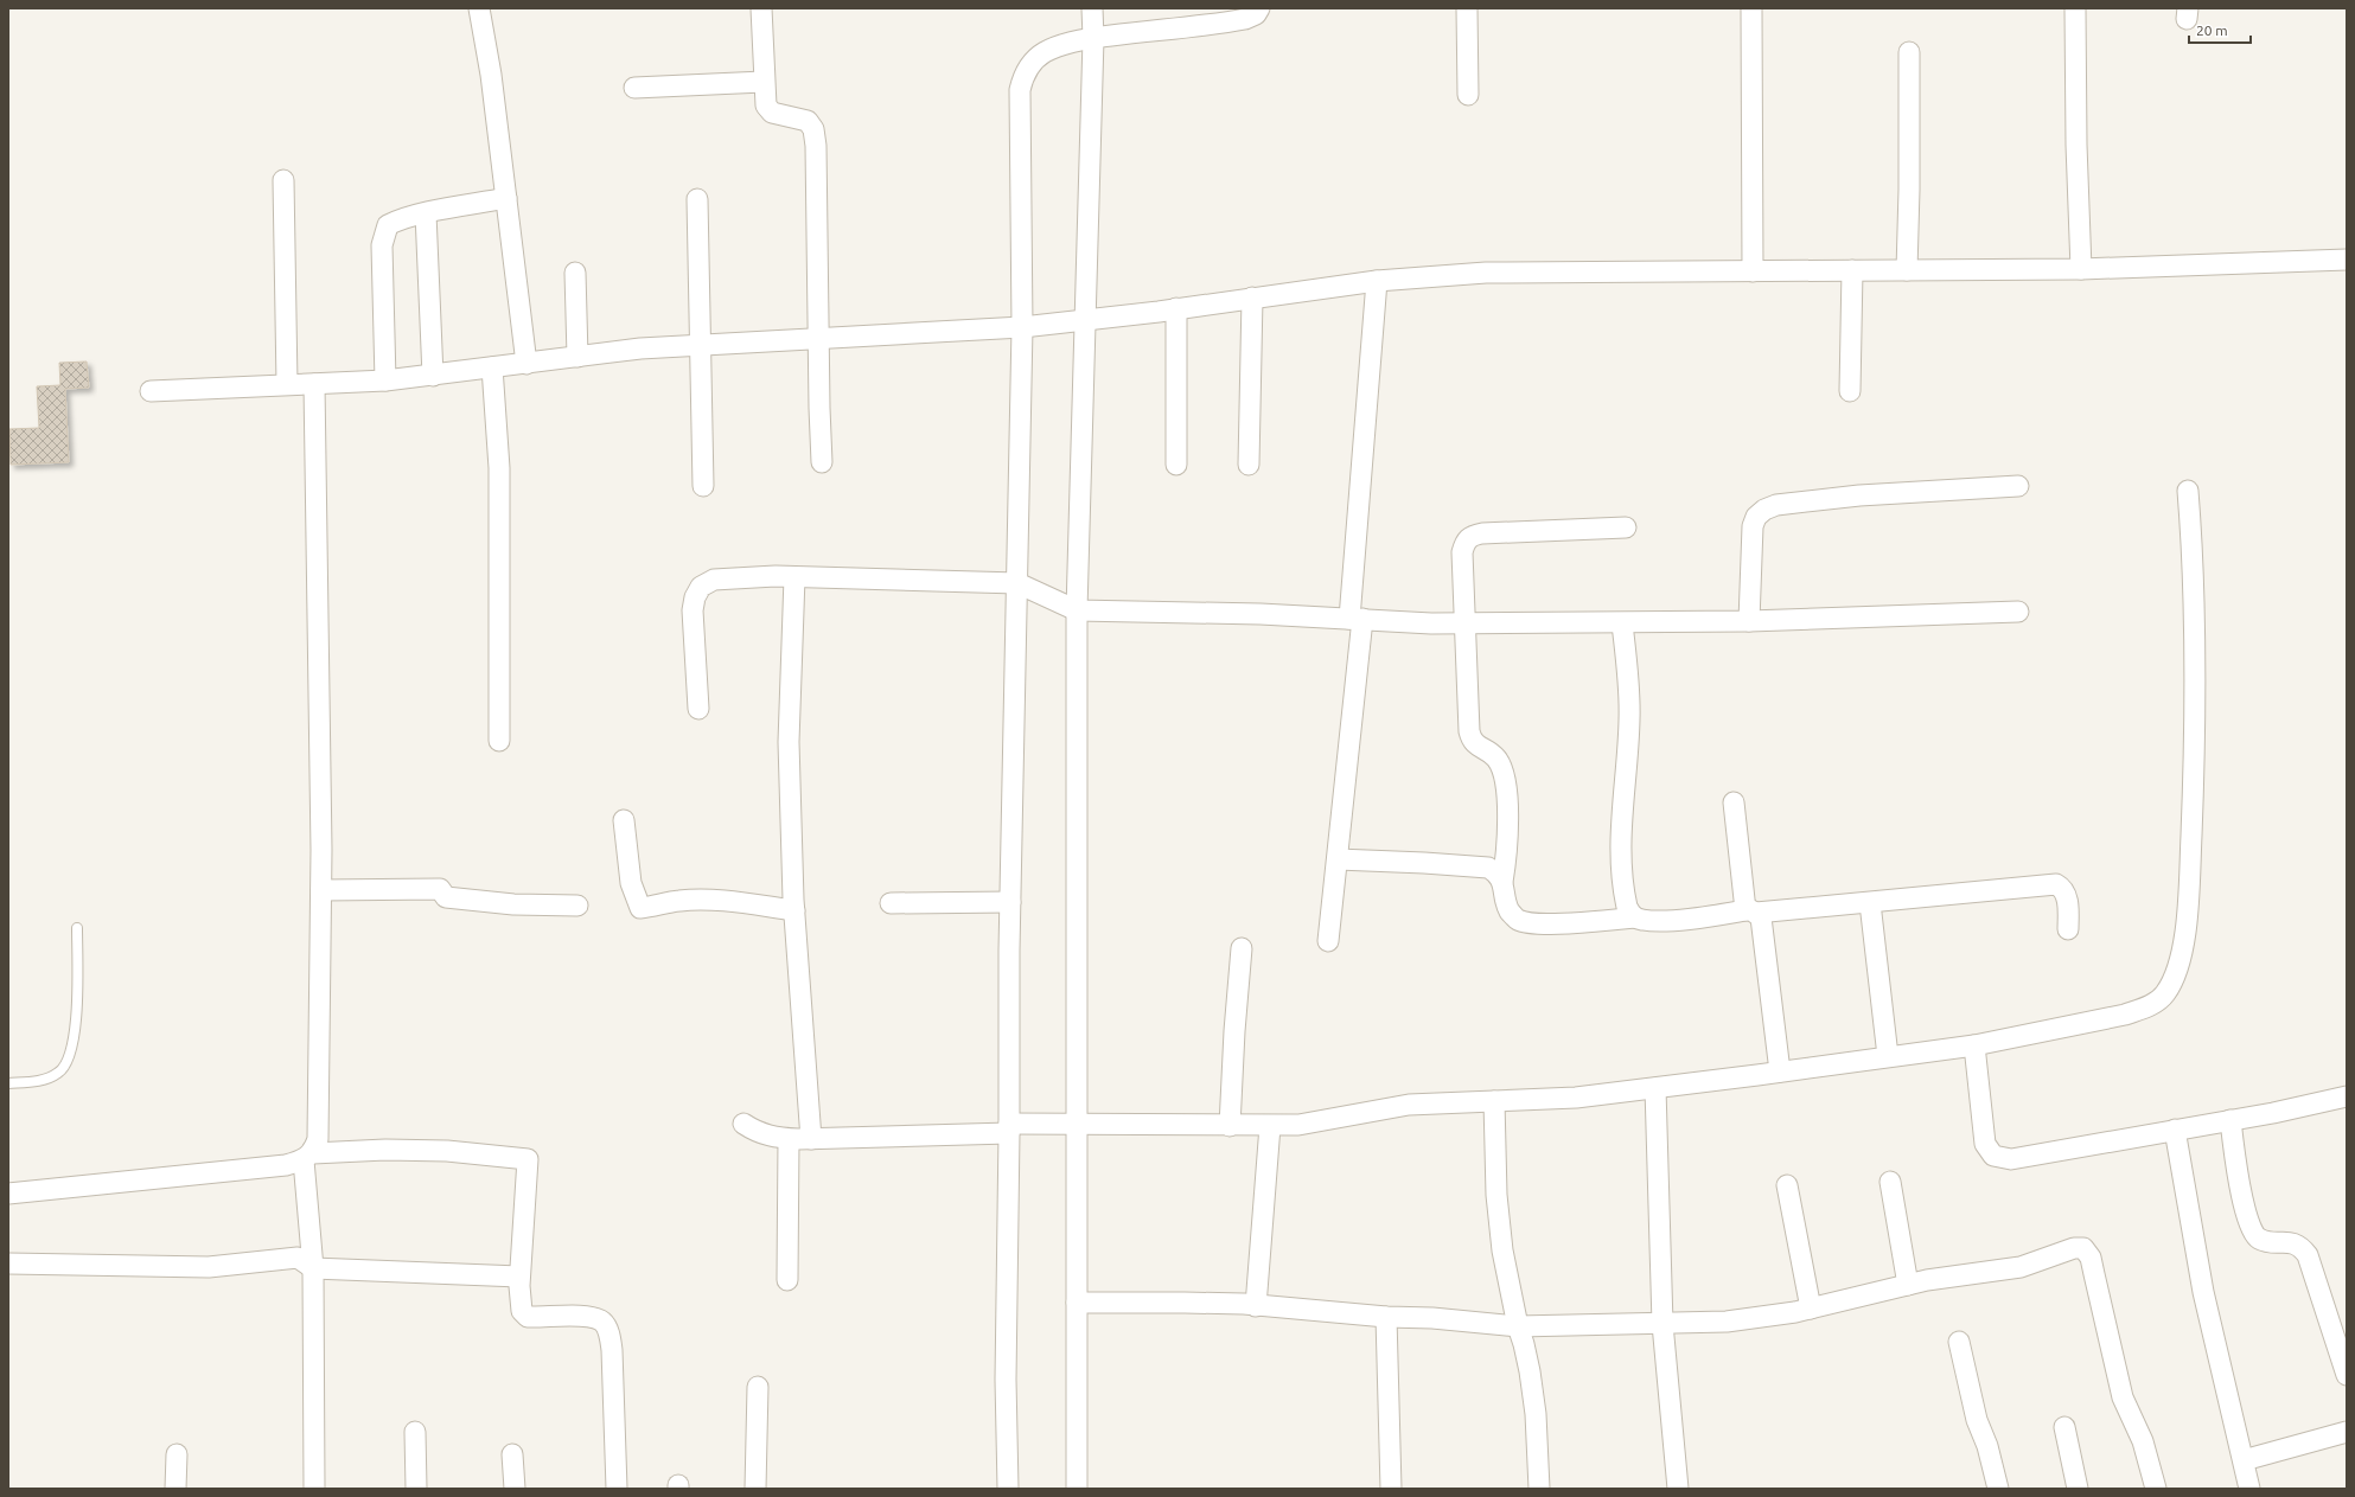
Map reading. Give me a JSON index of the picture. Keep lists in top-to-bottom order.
{
  "scale_bar": "20 m"
}
